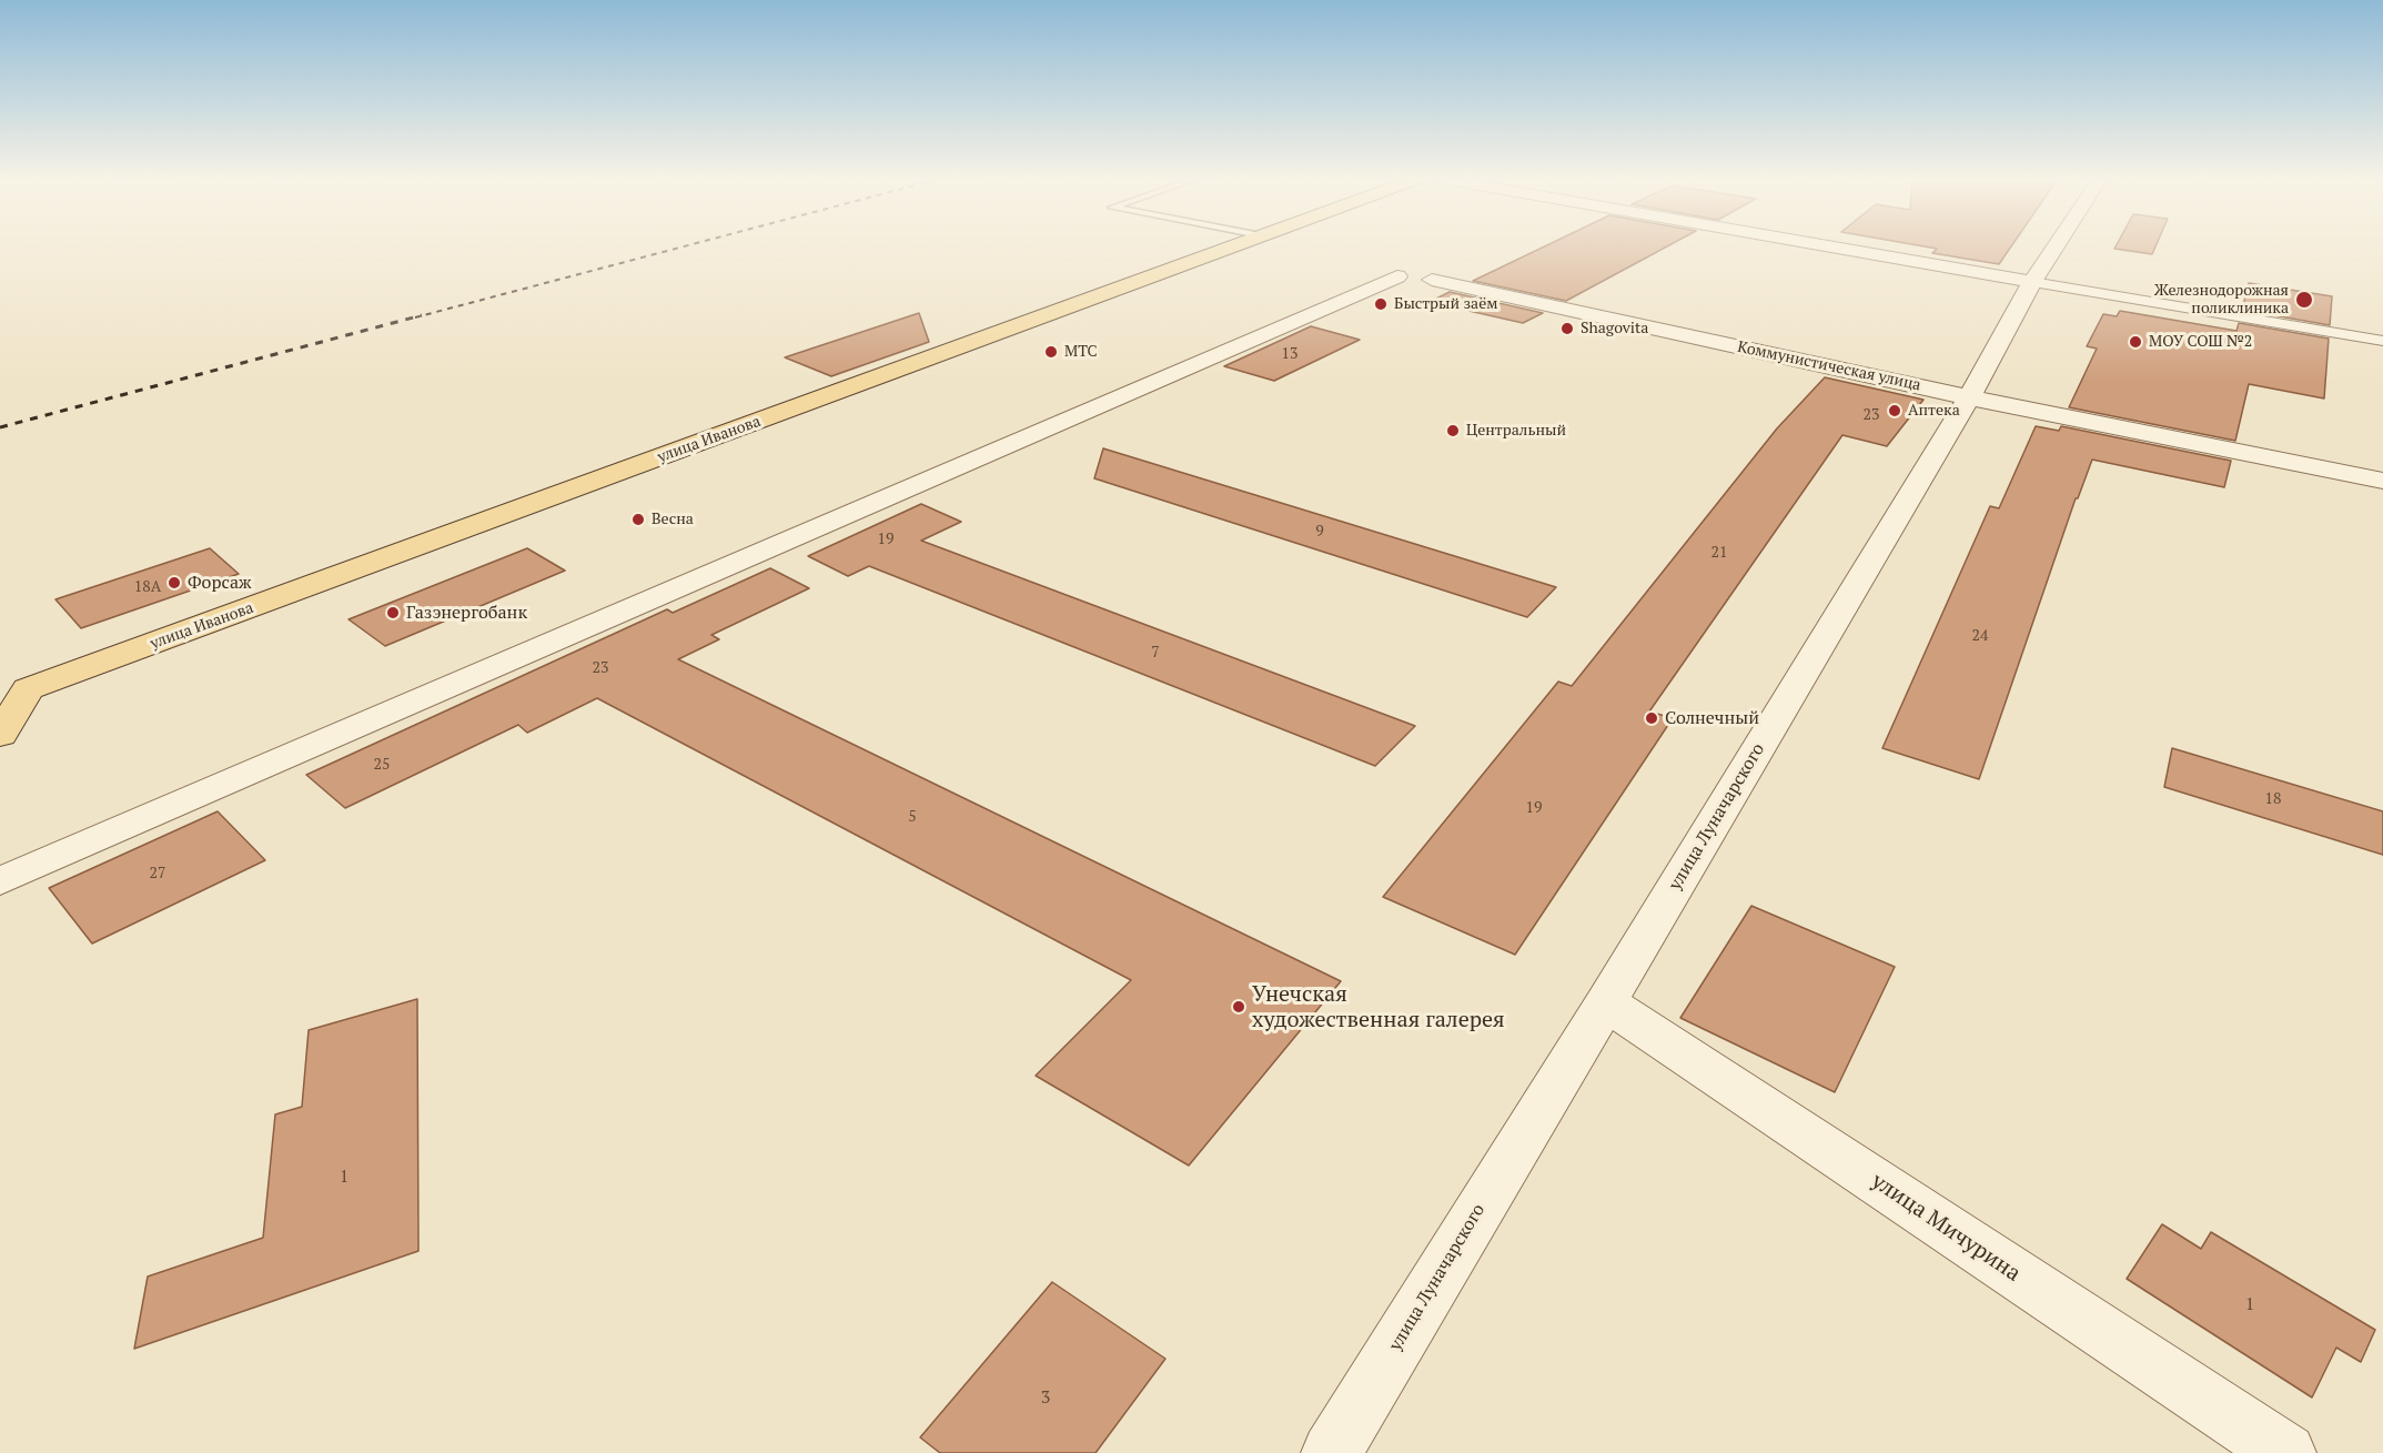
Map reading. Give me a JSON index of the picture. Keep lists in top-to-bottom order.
{
  "streets": {
    "main road": ["улица Иванова"],
    "street": ["Коммунистическая улица", "улица Луначарского", "улица Мичурина"]
  },
  "crossings": [
    ["Коммунистическая улица", "улица Луначарского"],
    ["улица Луначарского", "улица Мичурина"]
  ],
  "places": [
    "Железнодорожная поликлиника",
    "Быстрый заём",
    "Shagovita",
    "МОУ СОШ №2",
    "МТС",
    "Аптека",
    "Центральный",
    "Весна",
    "Форсаж",
    "Газэнергобанк",
    "Солнечный",
    "Унечская художественная галерея"
  ],
  "house_numbers": [
    "13",
    "23",
    "9",
    "19",
    "21",
    "18А",
    "24",
    "7",
    "23",
    "25",
    "18",
    "19",
    "5",
    "27",
    "1",
    "1",
    "3"
  ]
}
